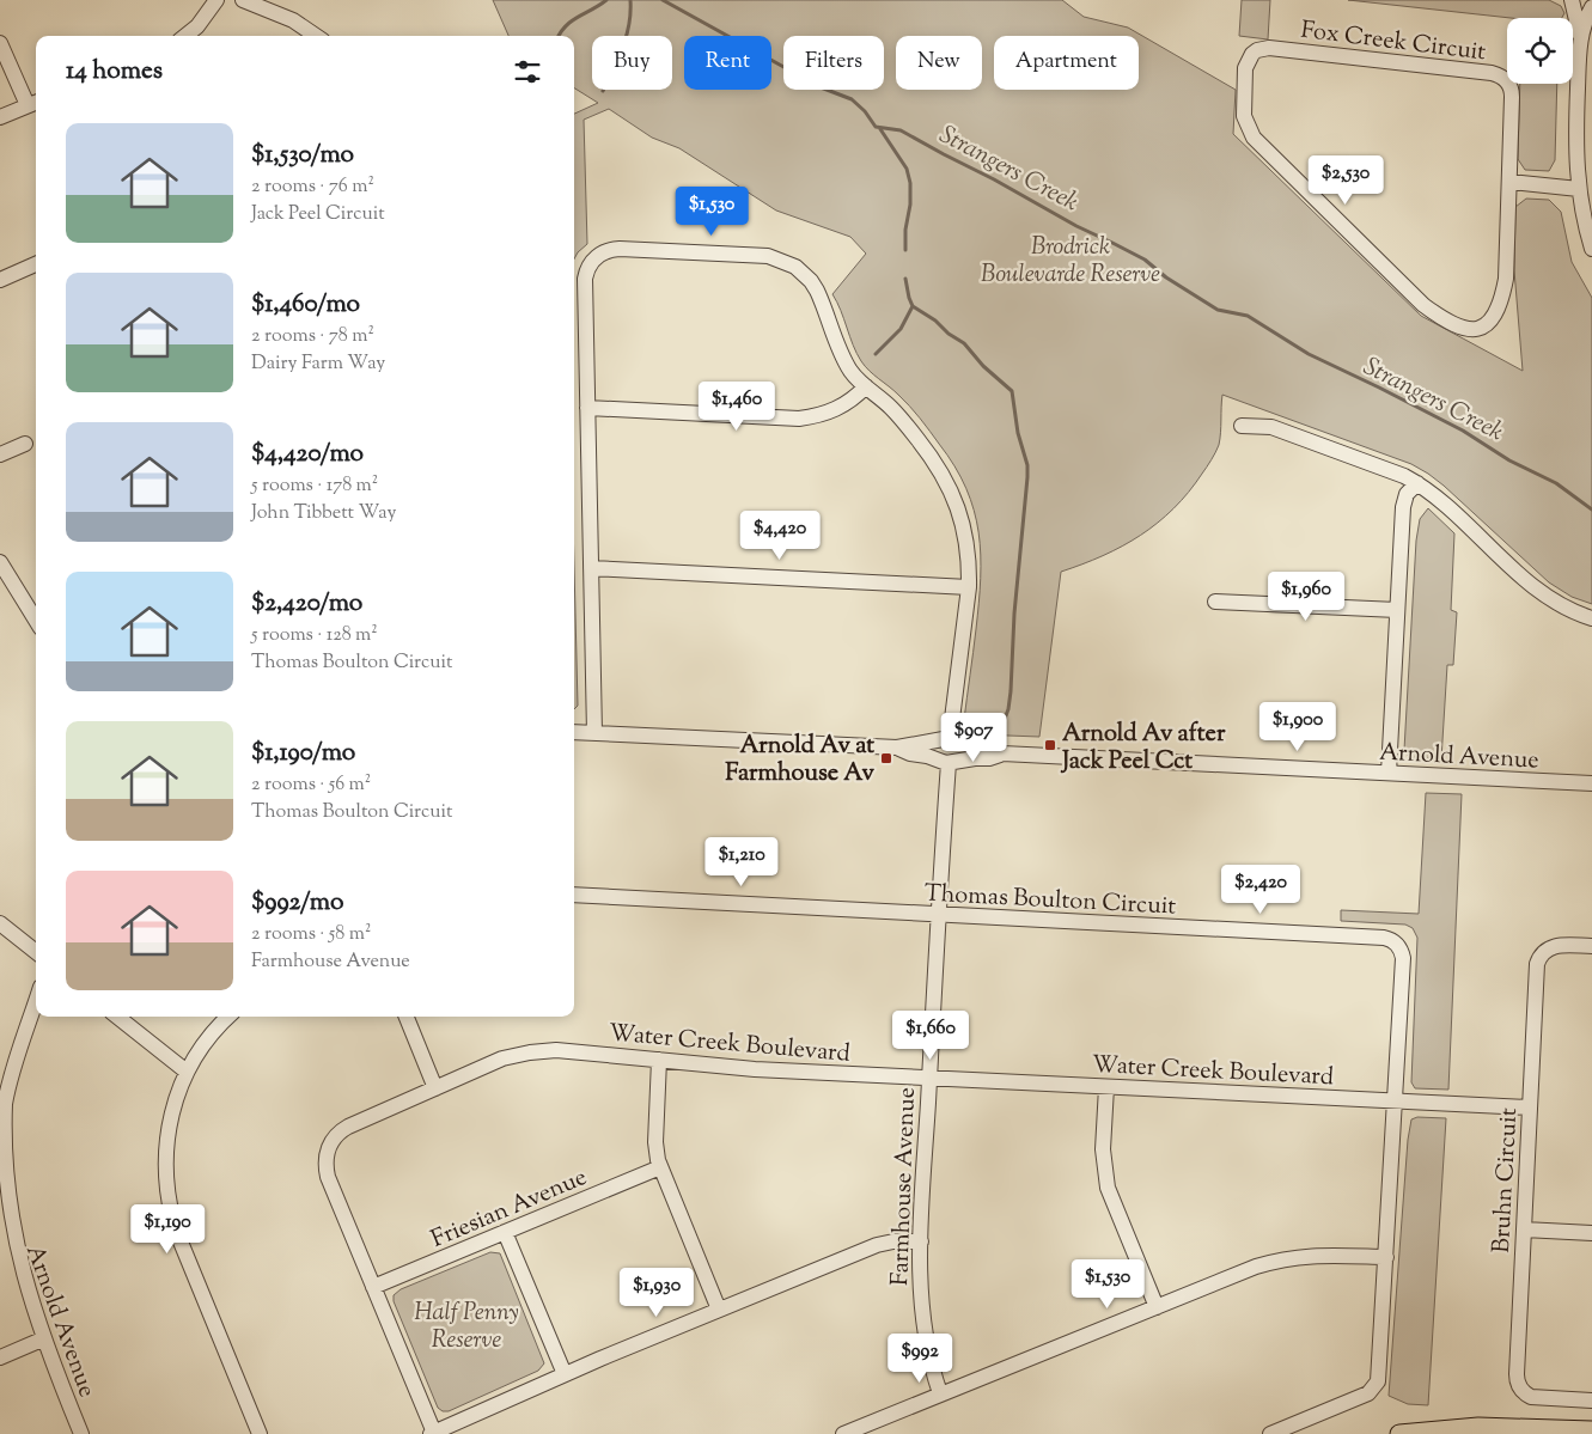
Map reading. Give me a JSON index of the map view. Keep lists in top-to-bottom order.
{
  "streets": {
    "street": [
      "Fox Creek Circuit",
      "Arnold Avenue",
      "Thomas Boulton Circuit",
      "Water Creek Boulevard",
      "Bruhn Circuit",
      "Farmhouse Avenue",
      "Friesian Avenue"
    ]
  },
  "crossings": [
    ["Arnold Avenue", "Farmhouse Avenue"],
    ["Thomas Boulton Circuit", "Water Creek Boulevard"],
    ["Thomas Boulton Circuit", "Farmhouse Avenue"],
    ["Water Creek Boulevard", "Bruhn Circuit"],
    ["Water Creek Boulevard", "Farmhouse Avenue"],
    ["Water Creek Boulevard", "Friesian Avenue"]
  ],
  "water": ["Strangers Creek"],
  "parks": ["Brodrick Boulevarde Reserve", "Half Penny Reserve"],
  "places": {
    "transit": ["Arnold Av after Jack Peel Cct", "Arnold Av at Farmhouse Av"]
  },
  "page": {
    "chip": [
      "Buy",
      "Rent",
      "Filters",
      "New",
      "Apartment"
    ],
    "heading": "14 homes",
    "list": [
      {
        "name": "$1,530/mo",
        "note": "2 rooms · 76 m² · Jack Peel Circuit"
      },
      {
        "name": "$1,460/mo",
        "note": "2 rooms · 78 m² · Dairy Farm Way"
      },
      {
        "name": "$4,420/mo",
        "note": "5 rooms · 178 m² · John Tibbett Way"
      },
      {
        "name": "$2,420/mo",
        "note": "5 rooms · 128 m² · Thomas Boulton Circuit"
      },
      {
        "name": "$1,190/mo",
        "note": "2 rooms · 56 m² · Thomas Boulton Circuit"
      },
      {
        "name": "$992/mo",
        "note": "2 rooms · 58 m² · Farmhouse Avenue"
      }
    ],
    "price": [
      "$2,530",
      "$1,530",
      "$1,460",
      "$4,420",
      "$1,960",
      "$1,900",
      "$907",
      "$1,210",
      "$2,420",
      "$1,660",
      "$1,190",
      "$1,530",
      "$1,930",
      "$992"
    ]
  }
}
